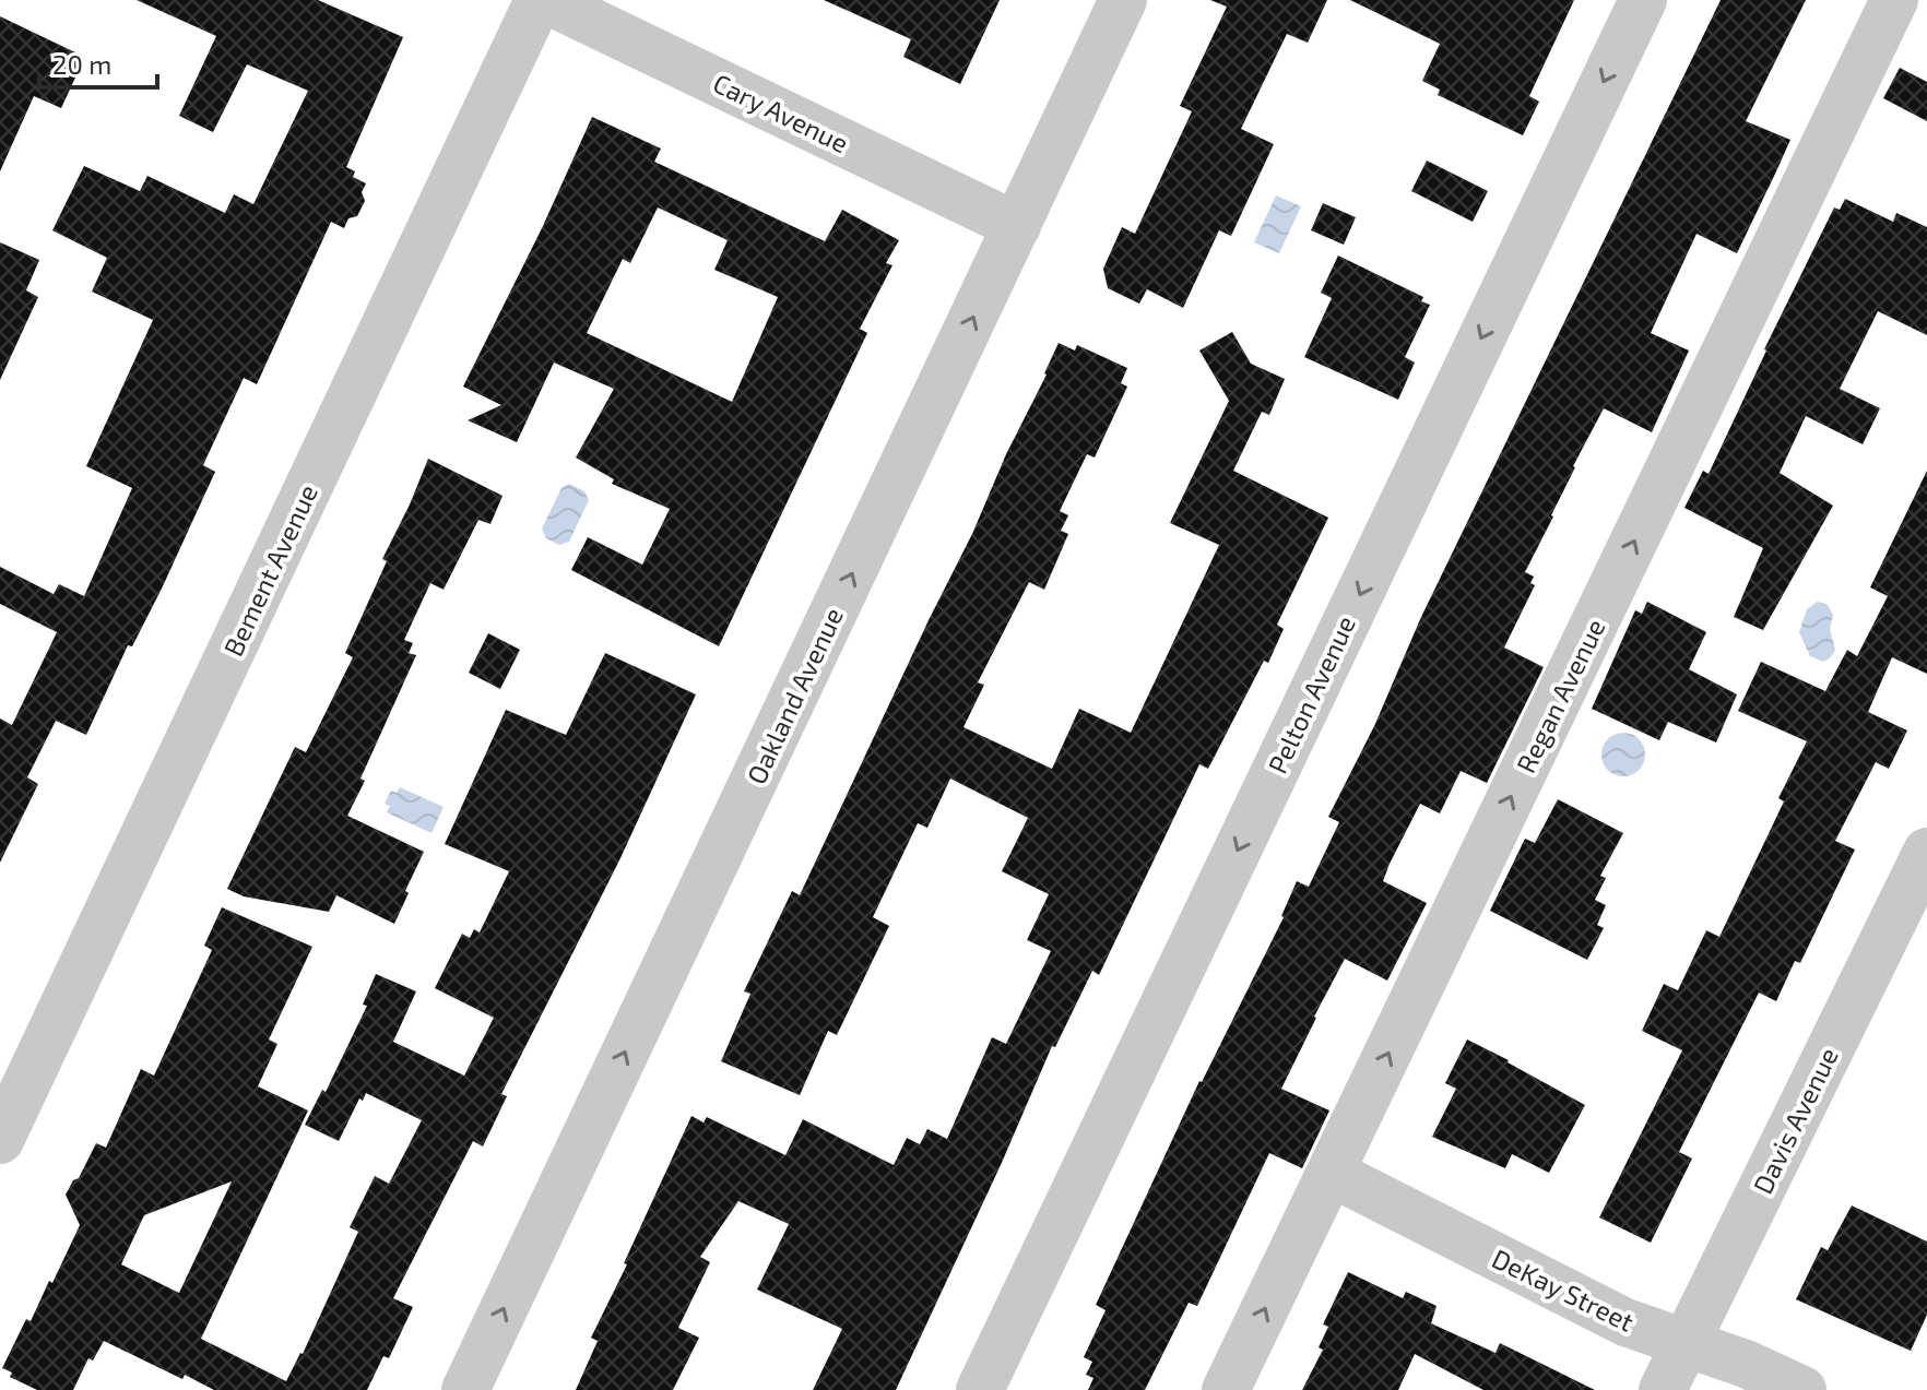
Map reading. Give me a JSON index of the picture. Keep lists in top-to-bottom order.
{
  "streets": {
    "street": [
      "Cary Avenue",
      "Bement Avenue",
      "Pelton Avenue",
      "Oakland Avenue",
      "Regan Avenue",
      "Davis Avenue",
      "DeKay Street"
    ]
  },
  "crossings": [
    ["Cary Avenue", "Oakland Avenue"],
    ["Regan Avenue", "DeKay Street"],
    ["Davis Avenue", "DeKay Street"]
  ],
  "one_way": ["Pelton Avenue", "Oakland Avenue", "Regan Avenue"],
  "scale_bar": "20 m"
}
